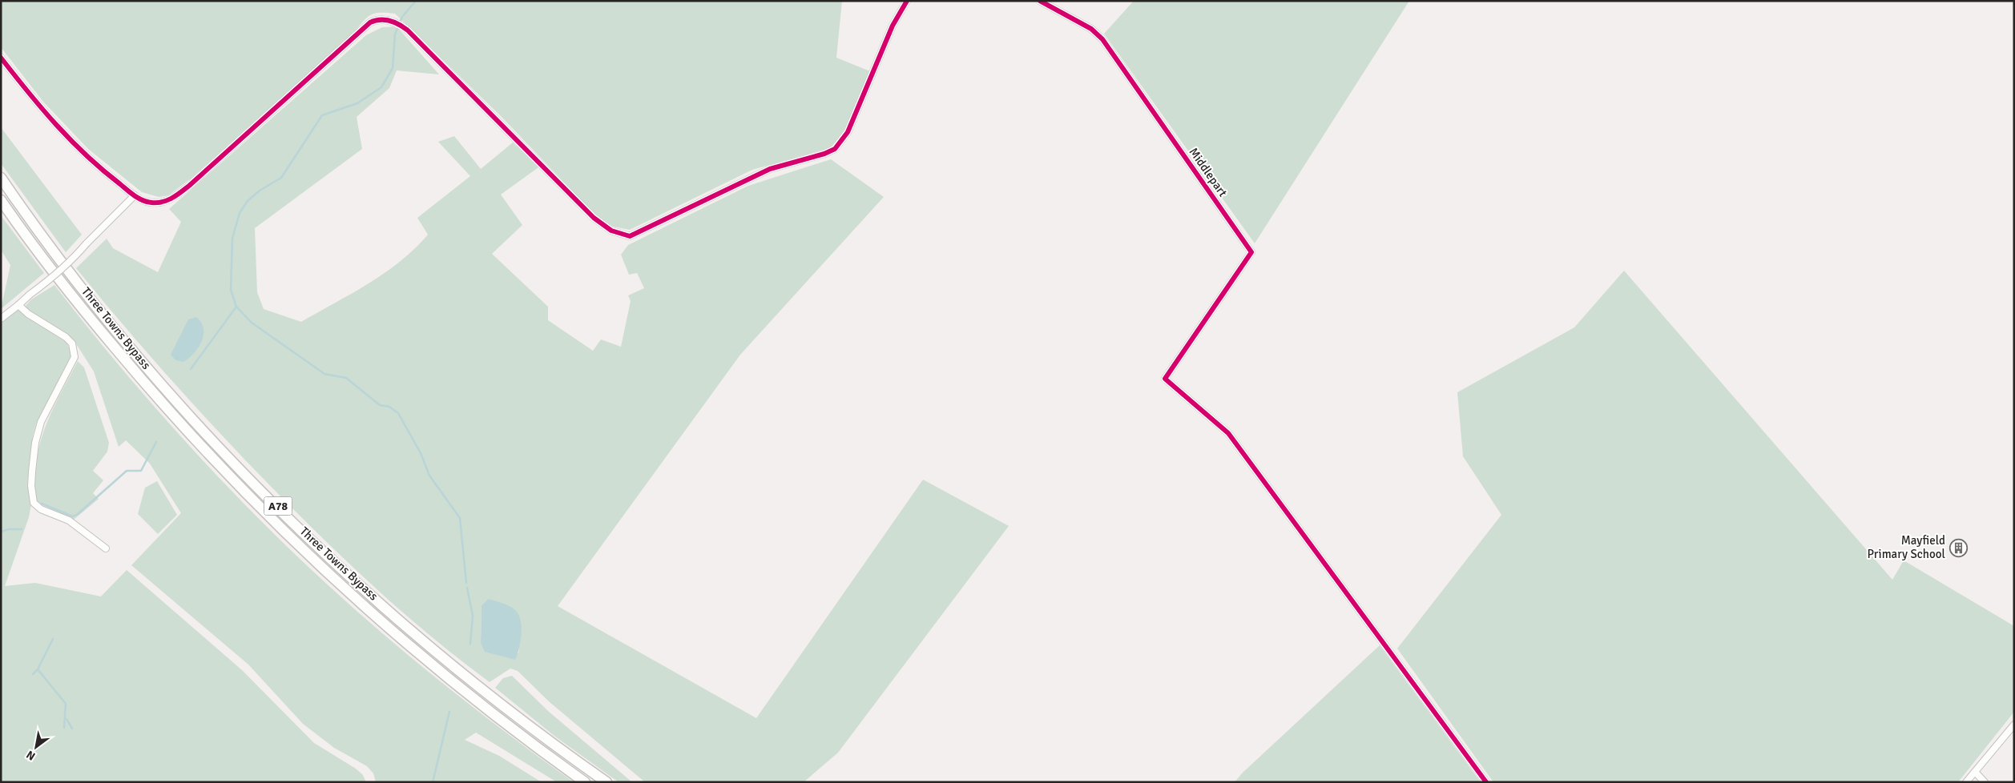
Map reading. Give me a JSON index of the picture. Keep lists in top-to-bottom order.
{
  "streets": {
    "highway": ["Three Towns Bypass", "A78"],
    "street": ["Middlepart"]
  },
  "places": {
    "building": ["Mayfield Primary School"]
  },
  "north": "bottom left"
}
